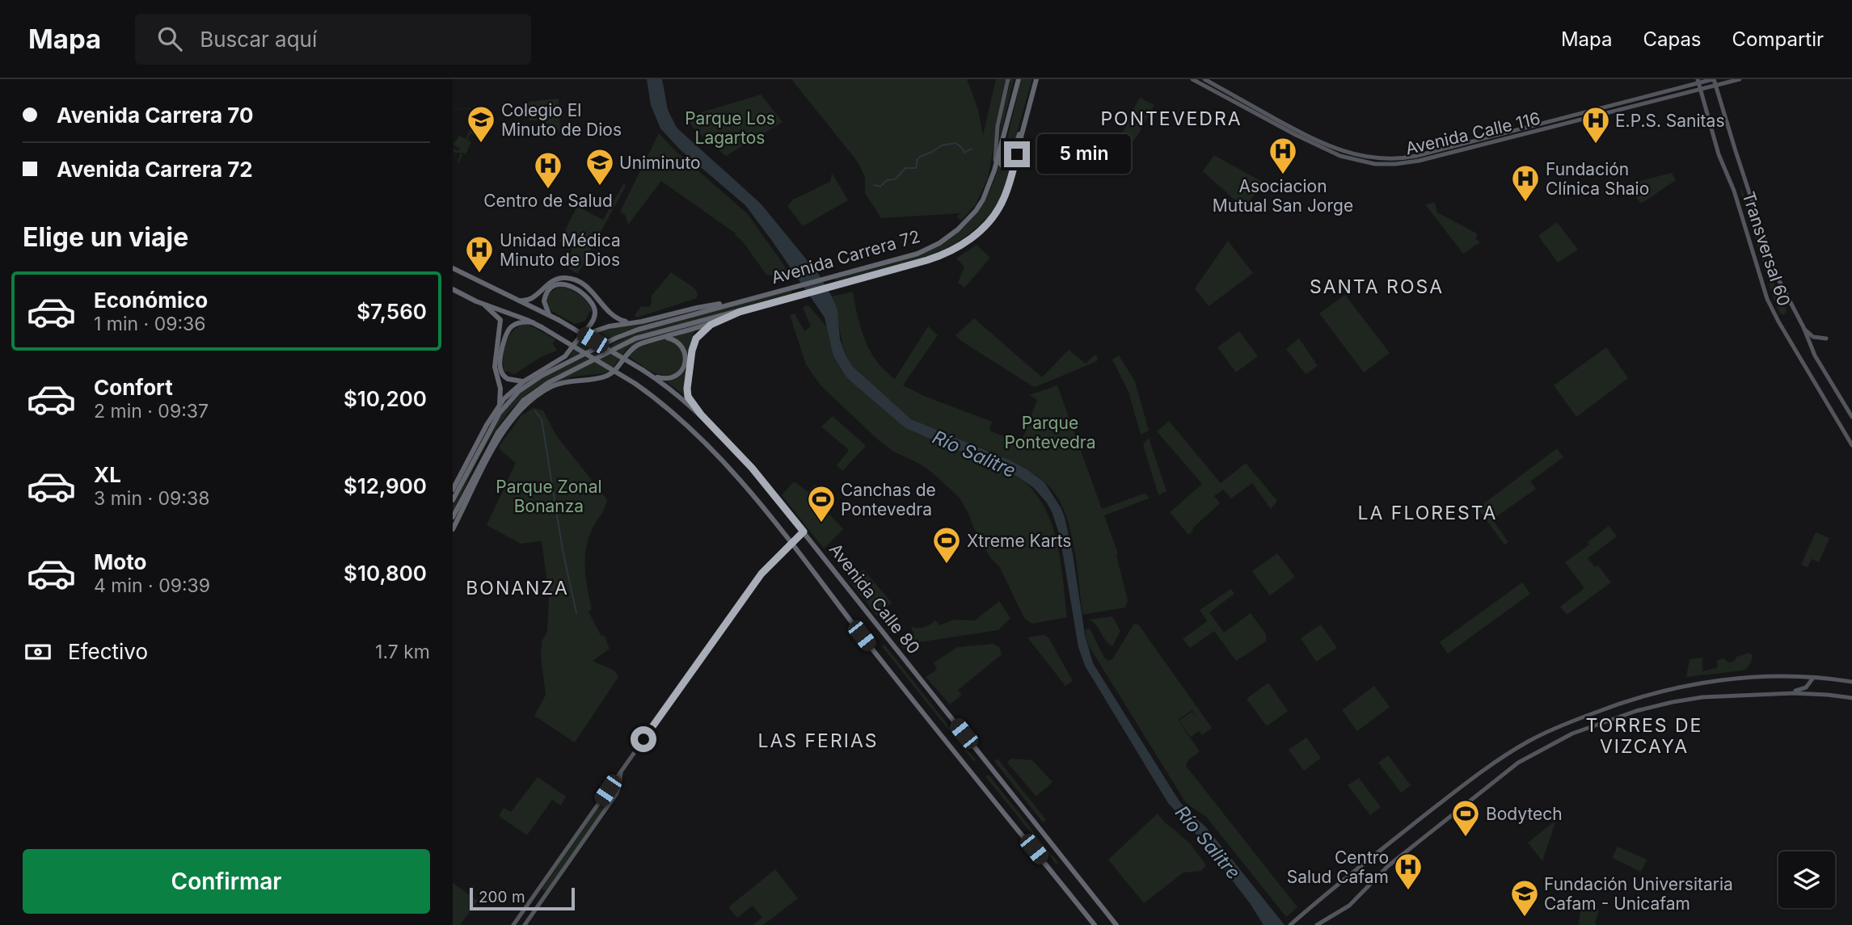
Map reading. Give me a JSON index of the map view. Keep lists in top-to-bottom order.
{
  "streets": {
    "highway": ["Avenida Carrera 72", "Avenida Calle 80"],
    "main road": ["Avenida Calle 116", "Transversal 60"]
  },
  "crossings": [
    ["Avenida Calle 116", "Transversal 60"]
  ],
  "districts": [
    "PONTEVEDRA",
    "SANTA ROSA",
    "LA FLORESTA",
    "BONANZA",
    "TORRES DE VIZCAYA",
    "LAS FERIAS"
  ],
  "water": ["Río Salitre"],
  "parks": ["Parque Los Lagartos", "Parque Pontevedra", "Parque Zonal Bonanza"],
  "places": {
    "school or university": ["Colegio El Minuto de Dios", "Uniminuto", "Fundación Universitaria Cafam - Unicafam"],
    "hospital": [
      "E.P.S. Sanitas",
      "Asociacion Mutual San Jorge",
      "Centro de Salud",
      "Fundación Clínica Shaio",
      "Unidad Médica Minuto de Dios",
      "Centro Salud Cafam"
    ],
    "sports": ["Canchas de Pontevedra", "Xtreme Karts", "Bodytech"]
  },
  "scale_bar": "200 m",
  "page": {
    "header": "Mapa",
    "search": "Buscar aquí",
    "nav": ["Mapa", "Capas", "Compartir"],
    "banner": ["Avenida Carrera 70", "Avenida Carrera 72"],
    "bubble": "5 min",
    "heading": "Elige un viaje",
    "list": [
      {
        "name": "Económico",
        "note": "1 min · 09:36",
        "value": "$7,560"
      },
      {
        "name": "Confort",
        "note": "2 min · 09:37",
        "value": "$10,200"
      },
      {
        "name": "XL",
        "note": "3 min · 09:38",
        "value": "$12,900"
      },
      {
        "name": "Moto",
        "note": "4 min · 09:39",
        "value": "$10,800"
      }
    ],
    "pay": ["Efectivo", "1.7 km"],
    "buttons": "Confirmar",
    "scale": "200 m"
  }
}
